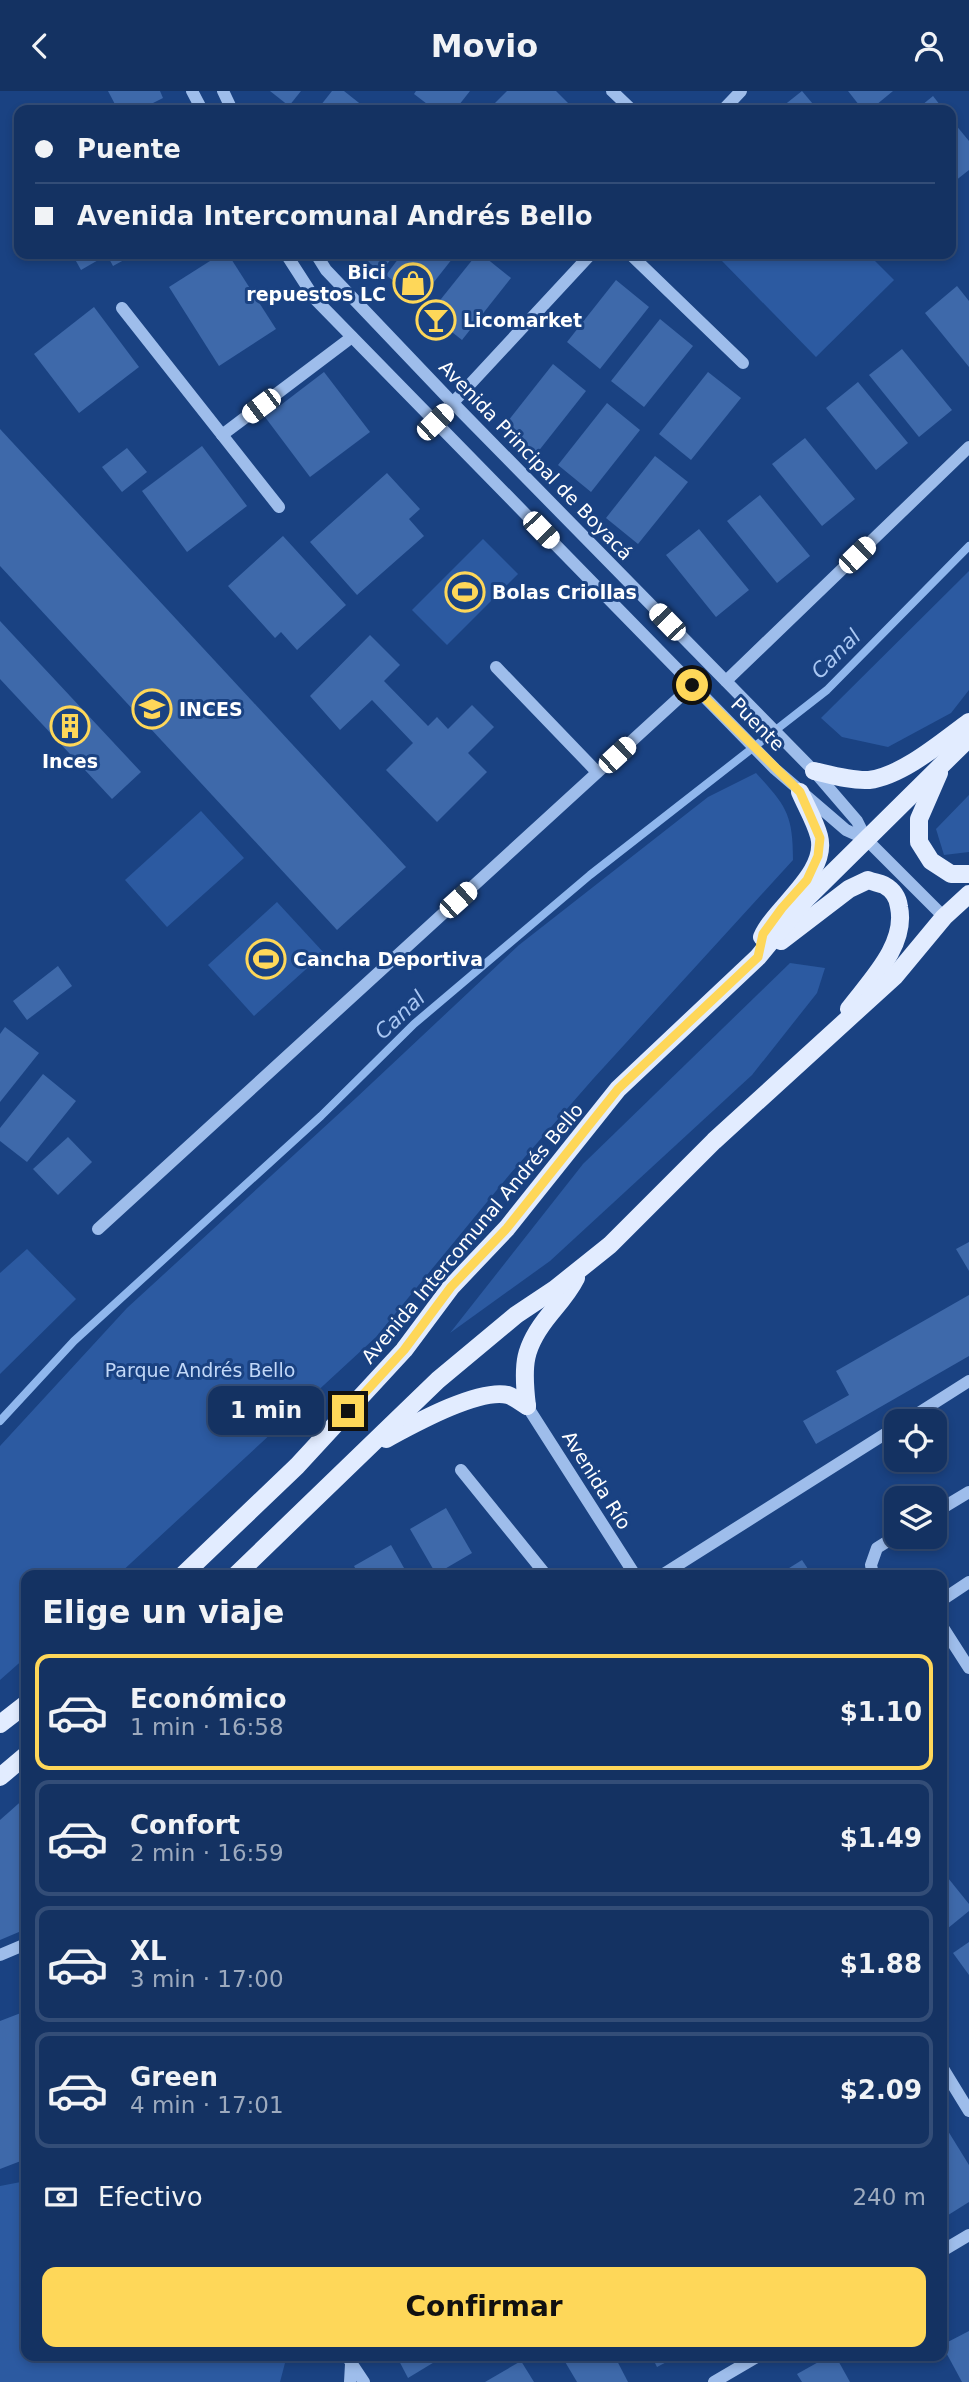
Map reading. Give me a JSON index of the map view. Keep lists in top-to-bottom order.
{
  "streets": {
    "main road": ["Avenida Intercomunal Andrés Bello"],
    "street": ["Avenida Principal de Boyacá", "Puente", "Avenida Río"]
  },
  "crossings": [
    ["Avenida Principal de Boyacá", "Puente"],
    ["Puente", "Avenida Intercomunal Andrés Bello"]
  ],
  "water": ["Canal"],
  "parks": ["Parque Andrés Bello"],
  "places": {
    "shop": ["Bici repuestos LC"],
    "bar": ["Licomarket"],
    "sports": ["Bolas Criollas", "Cancha Deportiva"],
    "school or university": ["INCES"],
    "building": ["Inces"]
  },
  "page": {
    "header": "Movio",
    "banner": ["Puente", "Avenida Intercomunal Andrés Bello"],
    "bubble": "1 min",
    "heading": "Elige un viaje",
    "list": [
      {
        "name": "Económico",
        "note": "1 min · 16:58",
        "value": "$1.10"
      },
      {
        "name": "Confort",
        "note": "2 min · 16:59",
        "value": "$1.49"
      },
      {
        "name": "XL",
        "note": "3 min · 17:00",
        "value": "$1.88"
      },
      {
        "name": "Green",
        "note": "4 min · 17:01",
        "value": "$2.09"
      }
    ],
    "pay": ["Efectivo", "240 m"],
    "buttons": "Confirmar"
  }
}
